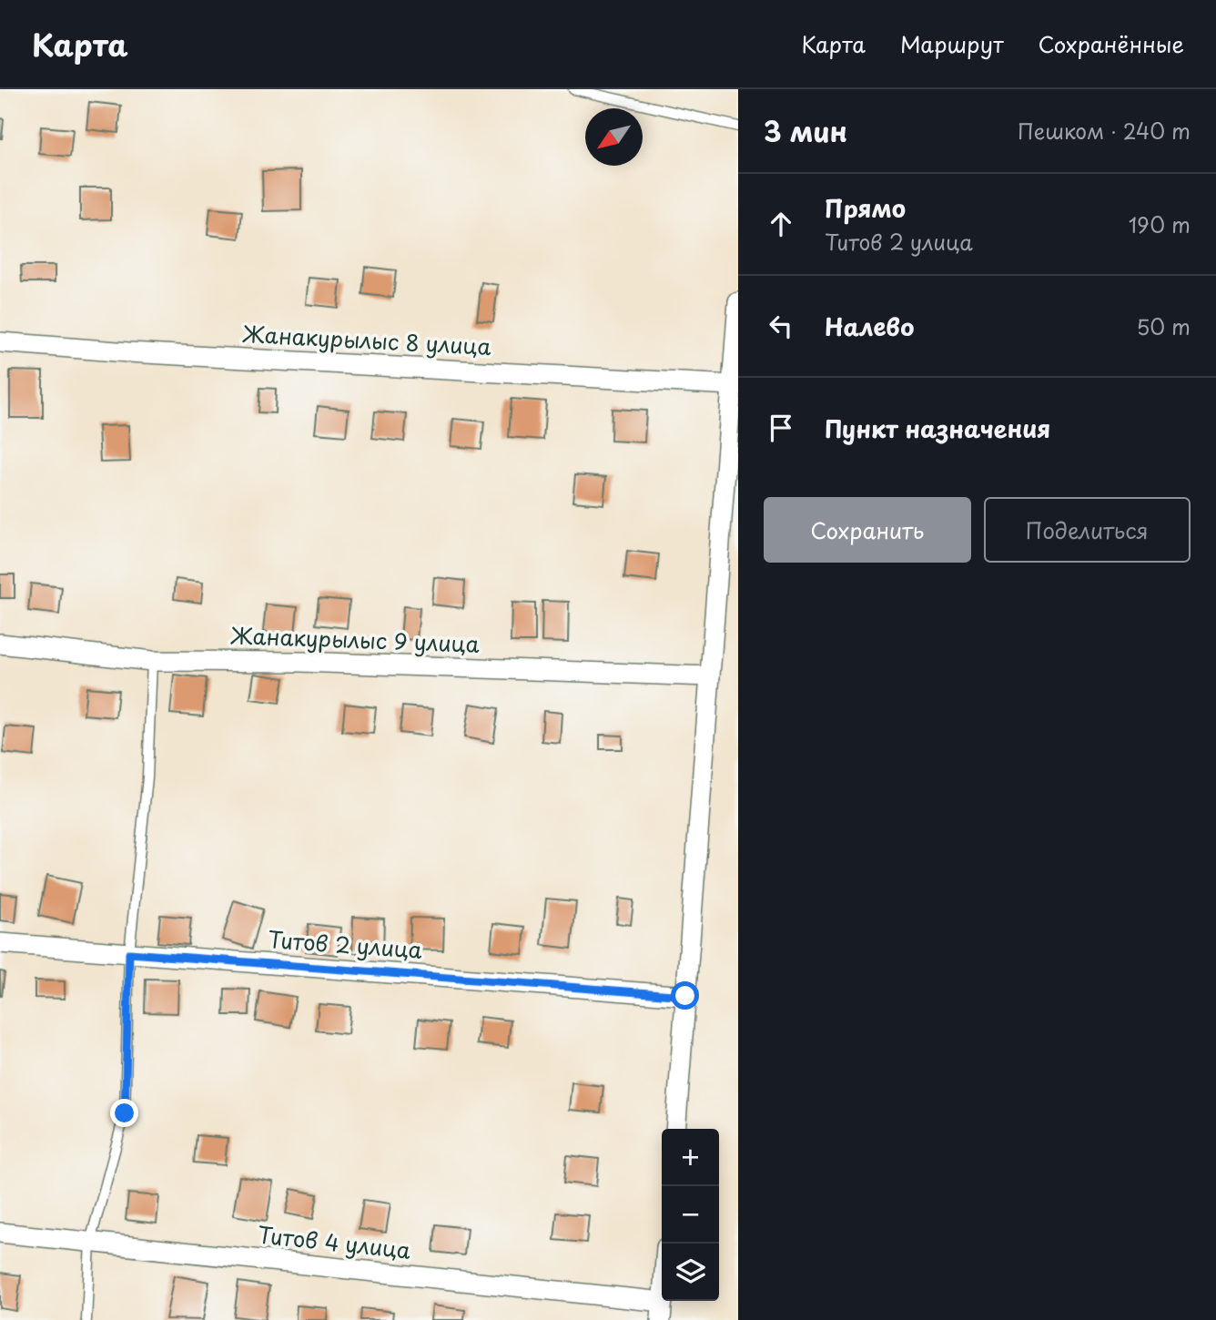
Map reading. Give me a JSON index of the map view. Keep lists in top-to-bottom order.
{
  "streets": {
    "street": [
      "Жанакурылыс 8 улица",
      "Жанакурылыс 9 улица",
      "Титов 2 улица",
      "Титов 4 улица"
    ]
  },
  "north": "bottom left",
  "page": {
    "header": "Карта",
    "nav": ["Карта", "Маршрут", "Сохранённые"],
    "heading": ["3 мин", "Пешком · 240 m"],
    "list": [
      ["Прямо", "Титов 2 улица", "190 m"],
      ["Налево", "50 m"],
      "Пункт назначения"
    ],
    "buttons": ["Сохранить", "Поделиться"],
    "map_buttons": ["+", "−"]
  }
}
